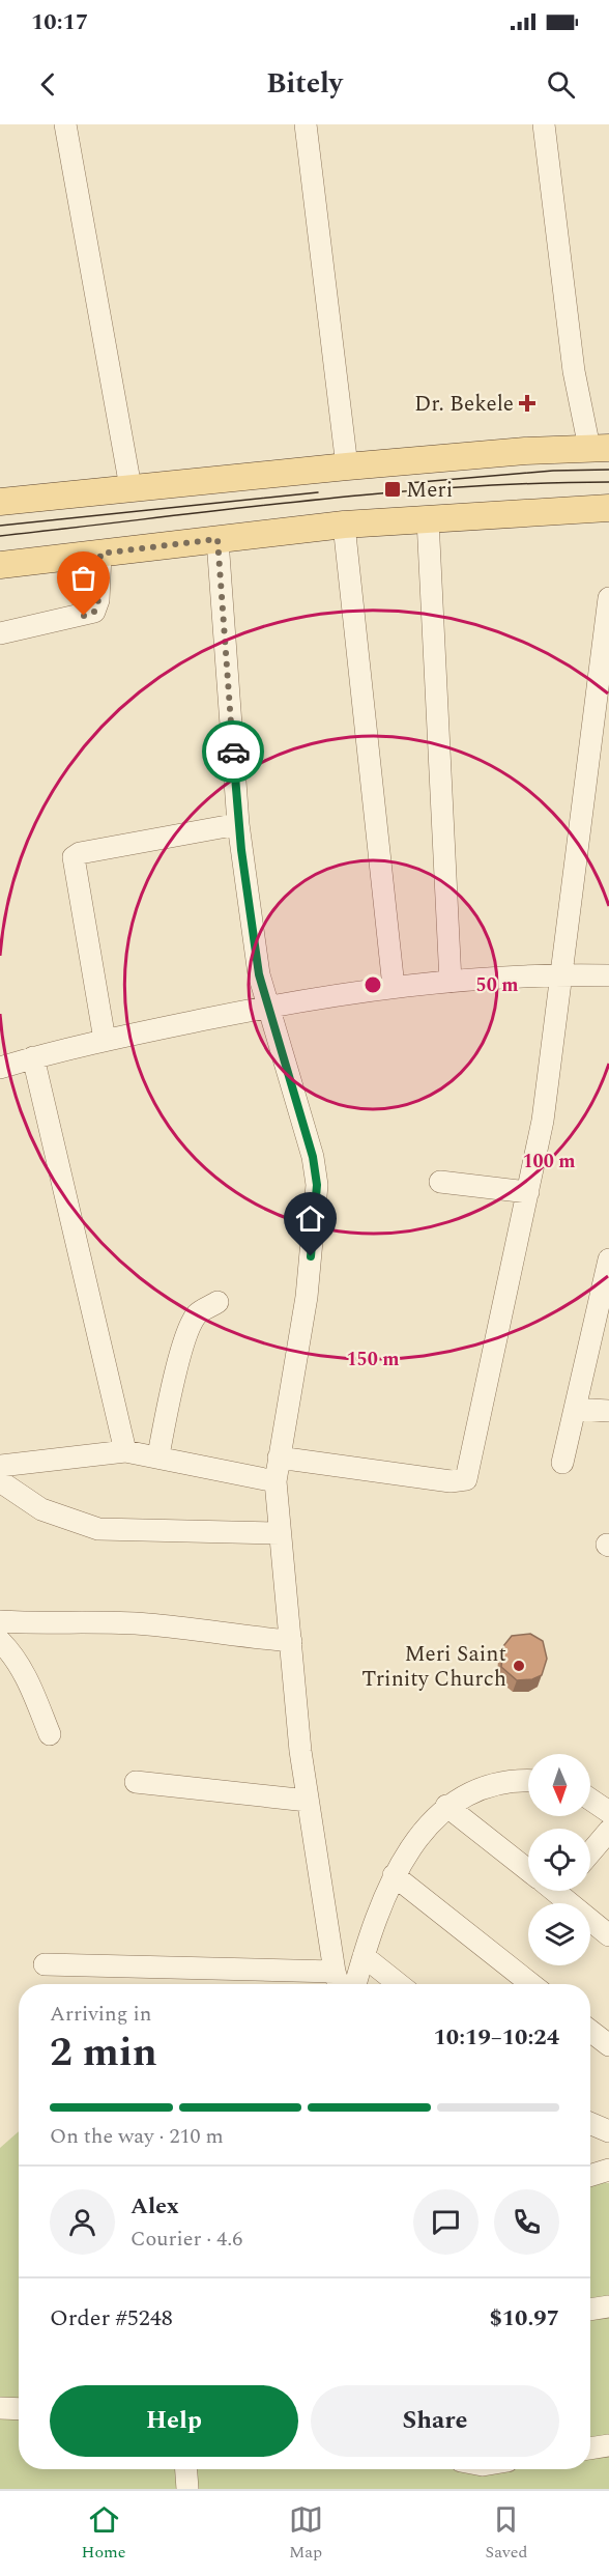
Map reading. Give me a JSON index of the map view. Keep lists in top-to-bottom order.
{
  "places": {
    "health": ["Dr. Bekele"],
    "transit": ["Meri"],
    "other": ["Meri Saint Trinity Church"]
  },
  "north": "bottom",
  "page": {
    "status": "10:17",
    "header": "Bitely",
    "heading": ["2 min", "Arriving in", "10:19–10:24"],
    "panel": [
      "Alex",
      "Courier · 4.6",
      "Order #5248",
      "$10.97"
    ],
    "bar": "On the way · 210 m",
    "buttons": ["Help", "Share"],
    "tabs": ["Home", "Map", "Saved"]
  },
  "rings": ["50 m", "100 m", "150 m"]
}
